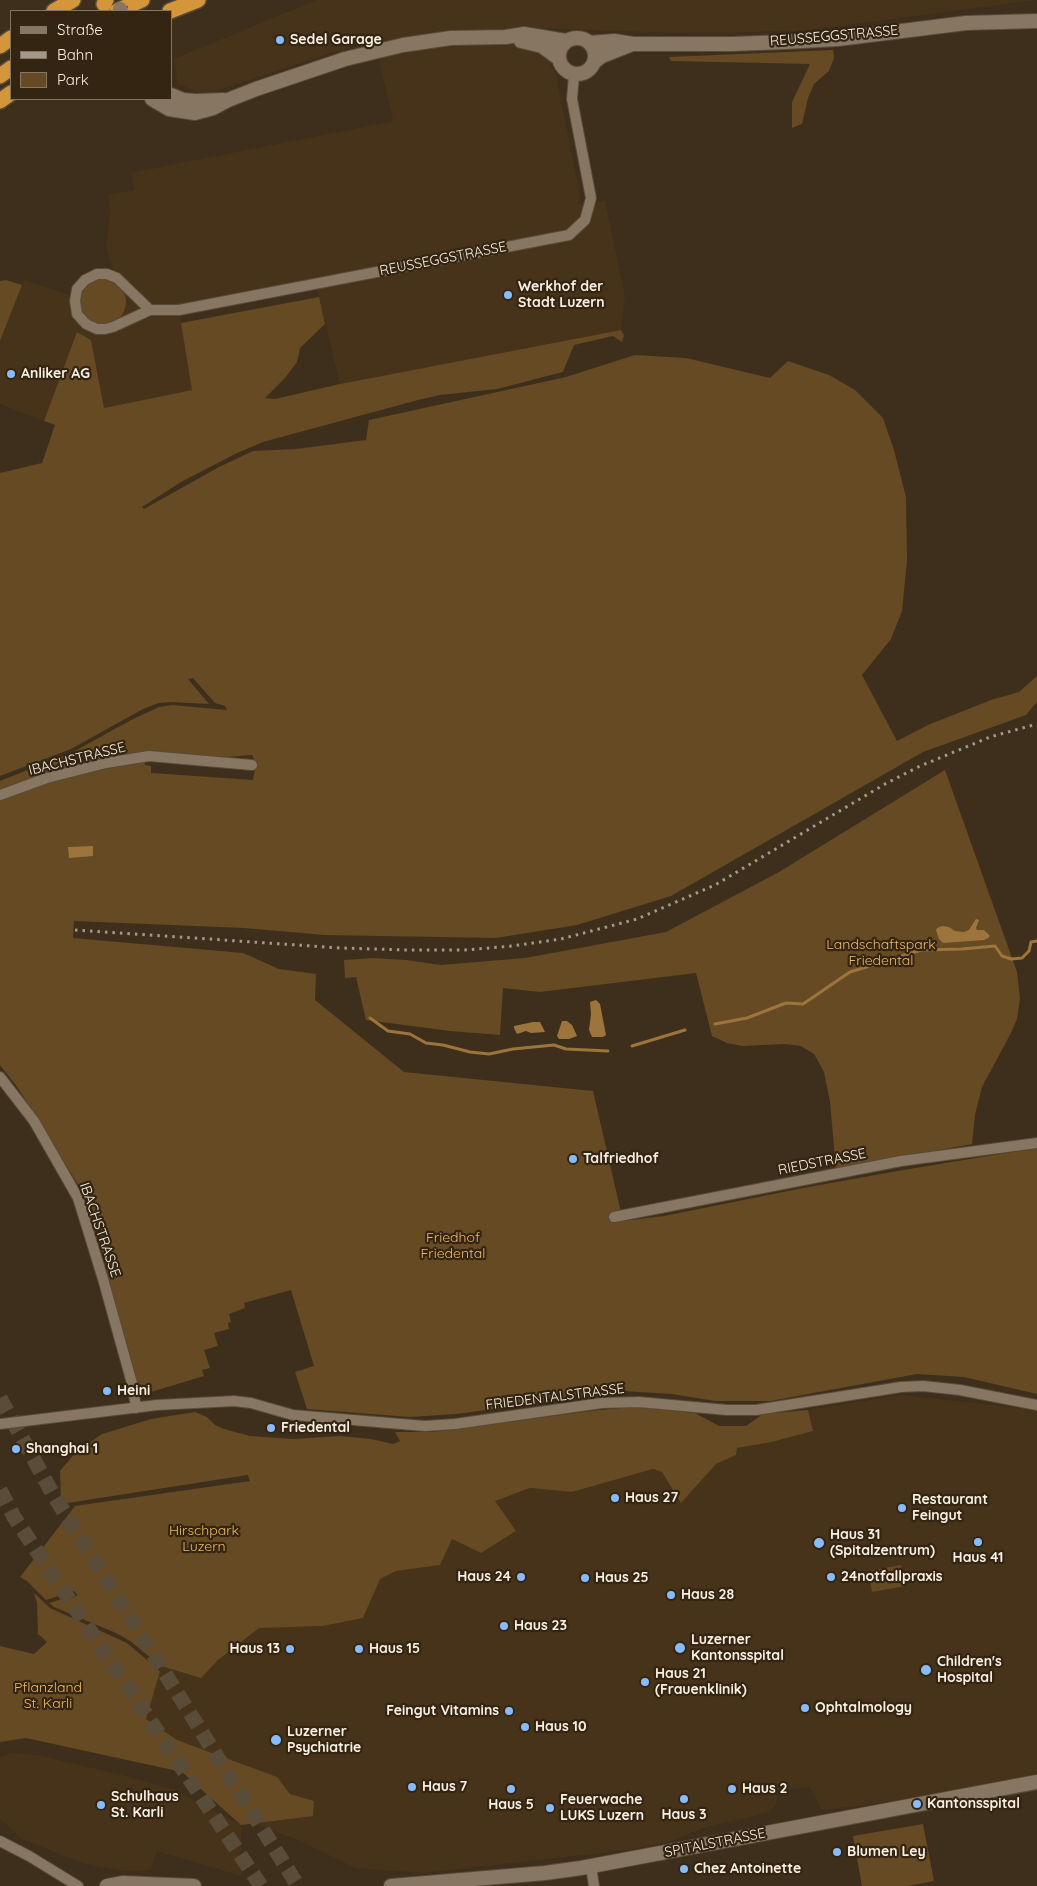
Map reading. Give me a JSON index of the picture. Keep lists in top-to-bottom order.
{
  "streets": {
    "main road": ["REUSSEGGSTRASSE", "SPITALSTRASSE"],
    "street": ["IBACHSTRASSE", "RIEDSTRASSE", "FRIEDENTALSTRASSE"]
  },
  "crossings": [
    ["IBACHSTRASSE", "FRIEDENTALSTRASSE"]
  ],
  "parks": [
    "Landschaftspark Friedental",
    "Friedhof Friedental",
    "Hirschpark Luzern",
    "Pflanzland St. Karli"
  ],
  "places": [
    "Sedel Garage",
    "Werkhof der Stadt Luzern",
    "Anliker AG",
    "Talfriedhof",
    "Heini",
    "Friedental",
    "Shanghai 1",
    "Haus 27",
    "Restaurant Feingut",
    "Haus 41",
    "Haus 31 (Spitalzentrum)",
    "Haus 24",
    "24notfallpraxis",
    "Haus 25",
    "Haus 28",
    "Haus 23",
    "Luzerner Kantonsspital",
    "Haus 13",
    "Haus 15",
    "Children's Hospital",
    "Haus 21 (Frauenklinik)",
    "Ophtalmology",
    "Feingut Vitamins",
    "Haus 10",
    "Luzerner Psychiatrie",
    "Haus 7",
    "Haus 5",
    "Haus 2",
    "Haus 3",
    "Kantonsspital",
    "Schulhaus St. Karli",
    "Feuerwache LUKS Luzern",
    "Blumen Ley",
    "Chez Antoinette"
  ],
  "legend": ["Straße", "Bahn", "Park"]
}
